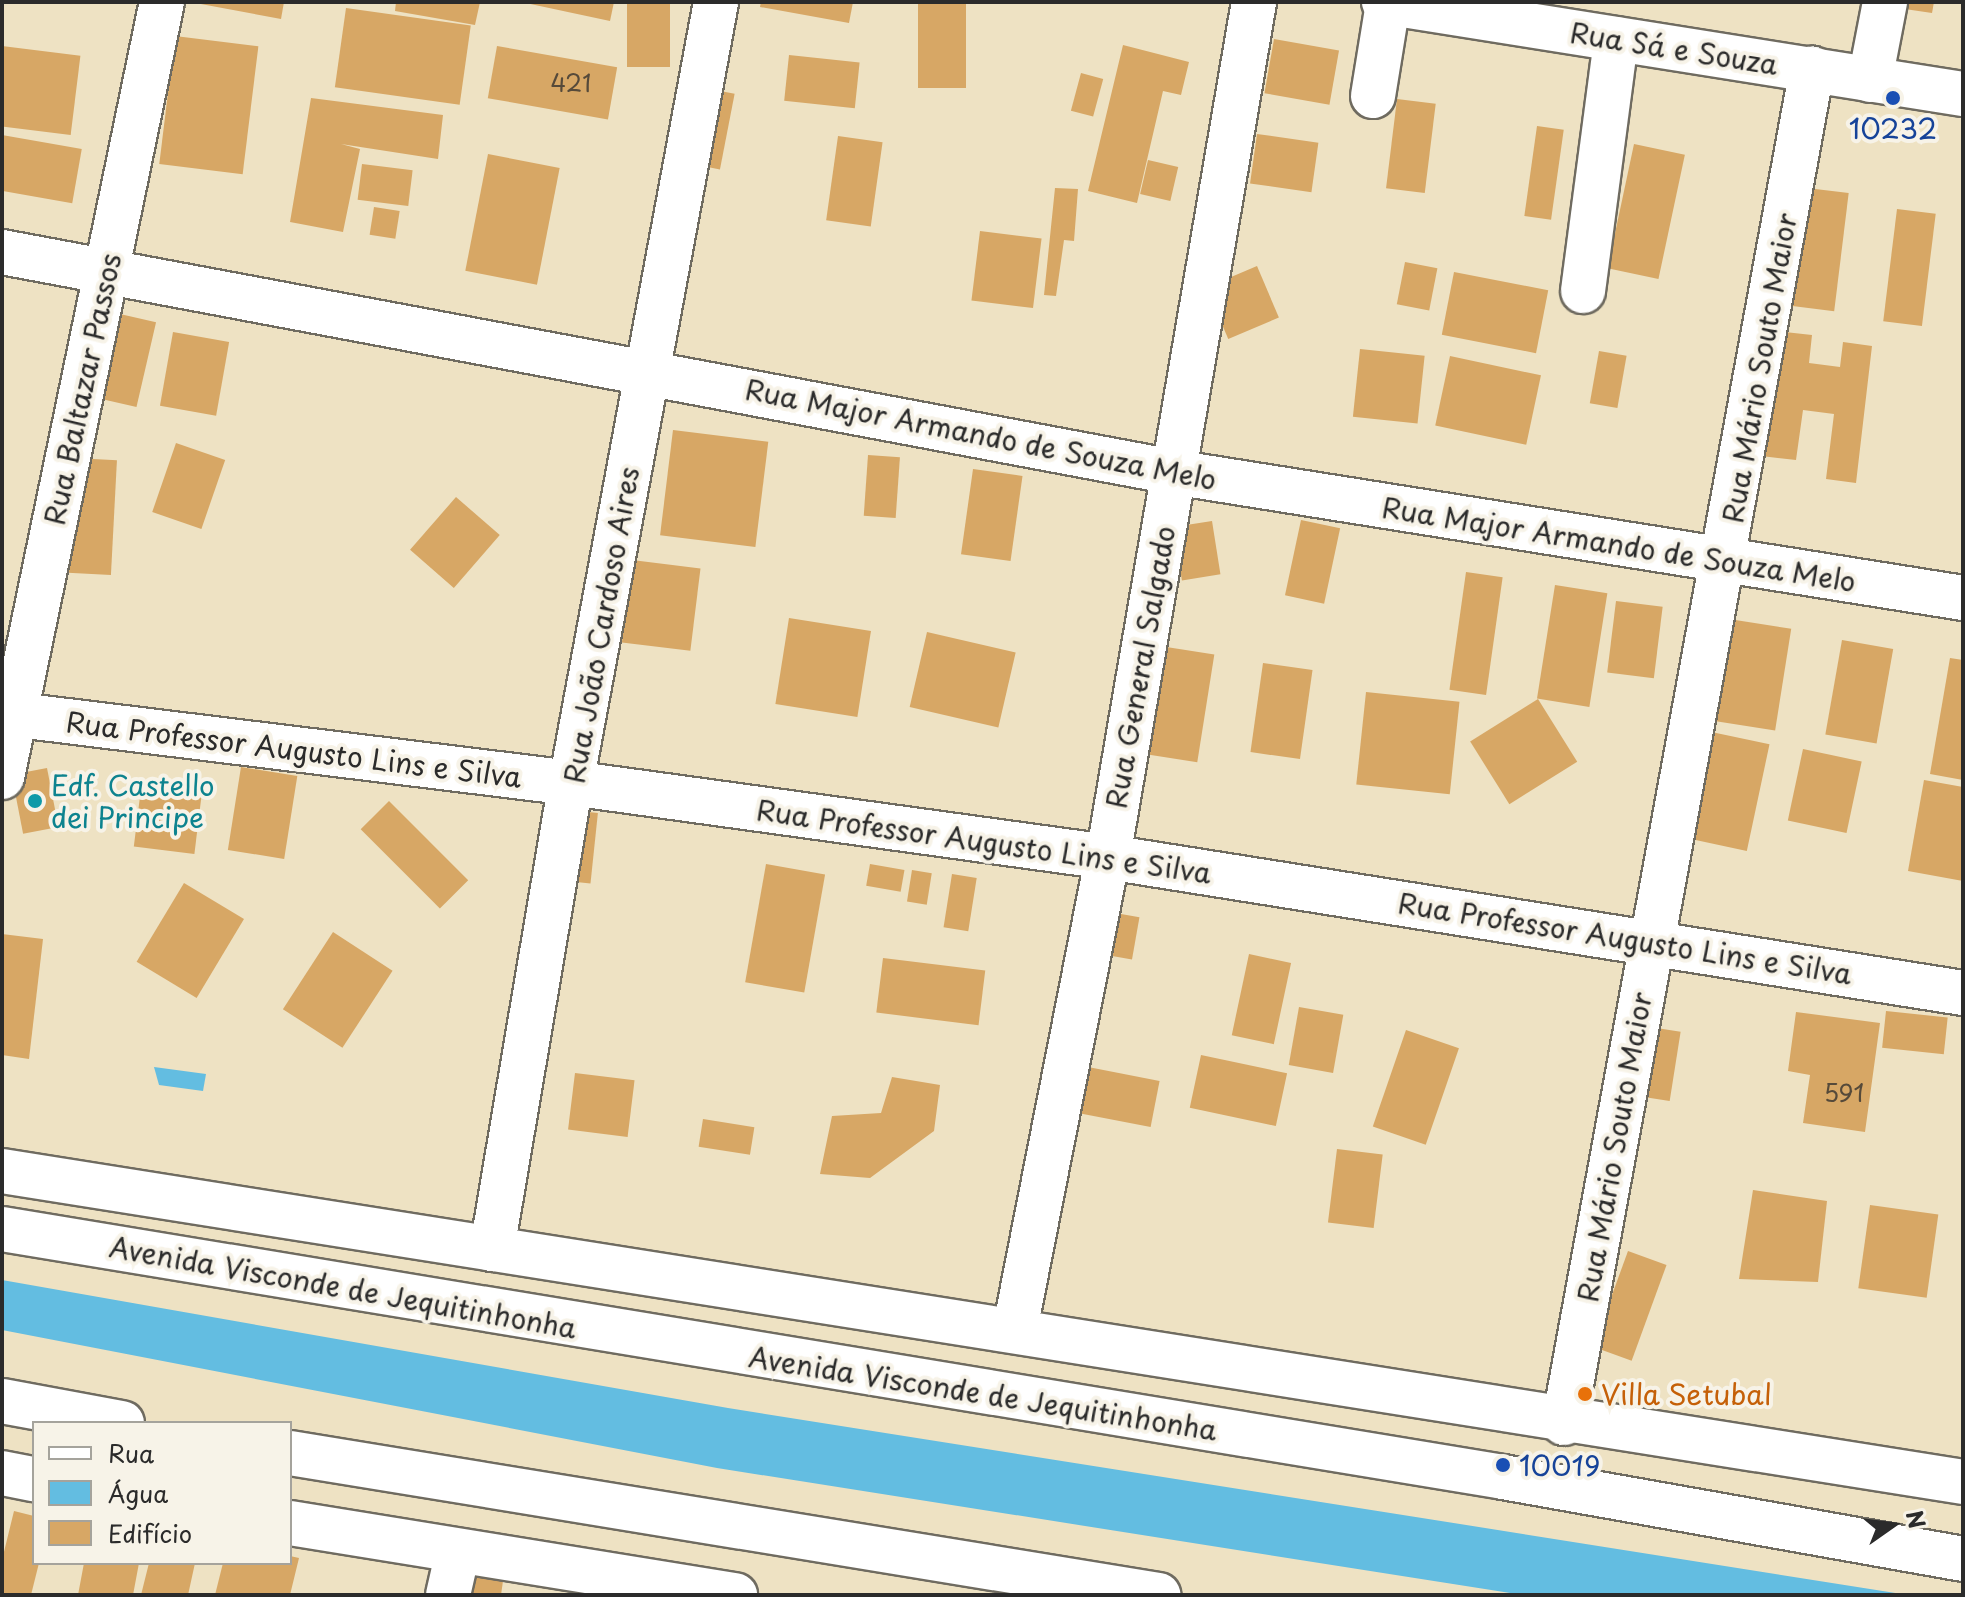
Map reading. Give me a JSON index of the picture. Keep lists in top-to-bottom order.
{
  "streets": {
    "street": [
      "Rua Sá e Souza",
      "Rua Mário Souto Maior",
      "Rua Baltazar Passos",
      "Rua Major Armando de Souza Melo",
      "Rua João Cardoso Aires",
      "Rua General Salgado",
      "Rua Professor Augusto Lins e Silva",
      "Avenida Visconde de Jequitinhonha"
    ]
  },
  "crossings": [
    ["Rua Sá e Souza", "Rua Mário Souto Maior"],
    ["Rua Mário Souto Maior", "Rua Major Armando de Souza Melo"],
    ["Rua Mário Souto Maior", "Rua Professor Augusto Lins e Silva"],
    ["Rua Mário Souto Maior", "Avenida Visconde de Jequitinhonha"],
    ["Rua Baltazar Passos", "Rua Major Armando de Souza Melo"],
    ["Rua Baltazar Passos", "Rua Professor Augusto Lins e Silva"],
    ["Rua Major Armando de Souza Melo", "Rua João Cardoso Aires"],
    ["Rua Major Armando de Souza Melo", "Rua General Salgado"],
    ["Rua João Cardoso Aires", "Rua Professor Augusto Lins e Silva"],
    ["Rua João Cardoso Aires", "Avenida Visconde de Jequitinhonha"],
    ["Rua General Salgado", "Rua Professor Augusto Lins e Silva"],
    ["Rua General Salgado", "Avenida Visconde de Jequitinhonha"]
  ],
  "places": [
    "10232",
    "Edf. Castello dei Principe",
    "Villa Setubal",
    "10019"
  ],
  "house_numbers": ["421", "591"],
  "legend": ["Rua", "Água", "Edifício"],
  "north": "right"
}
